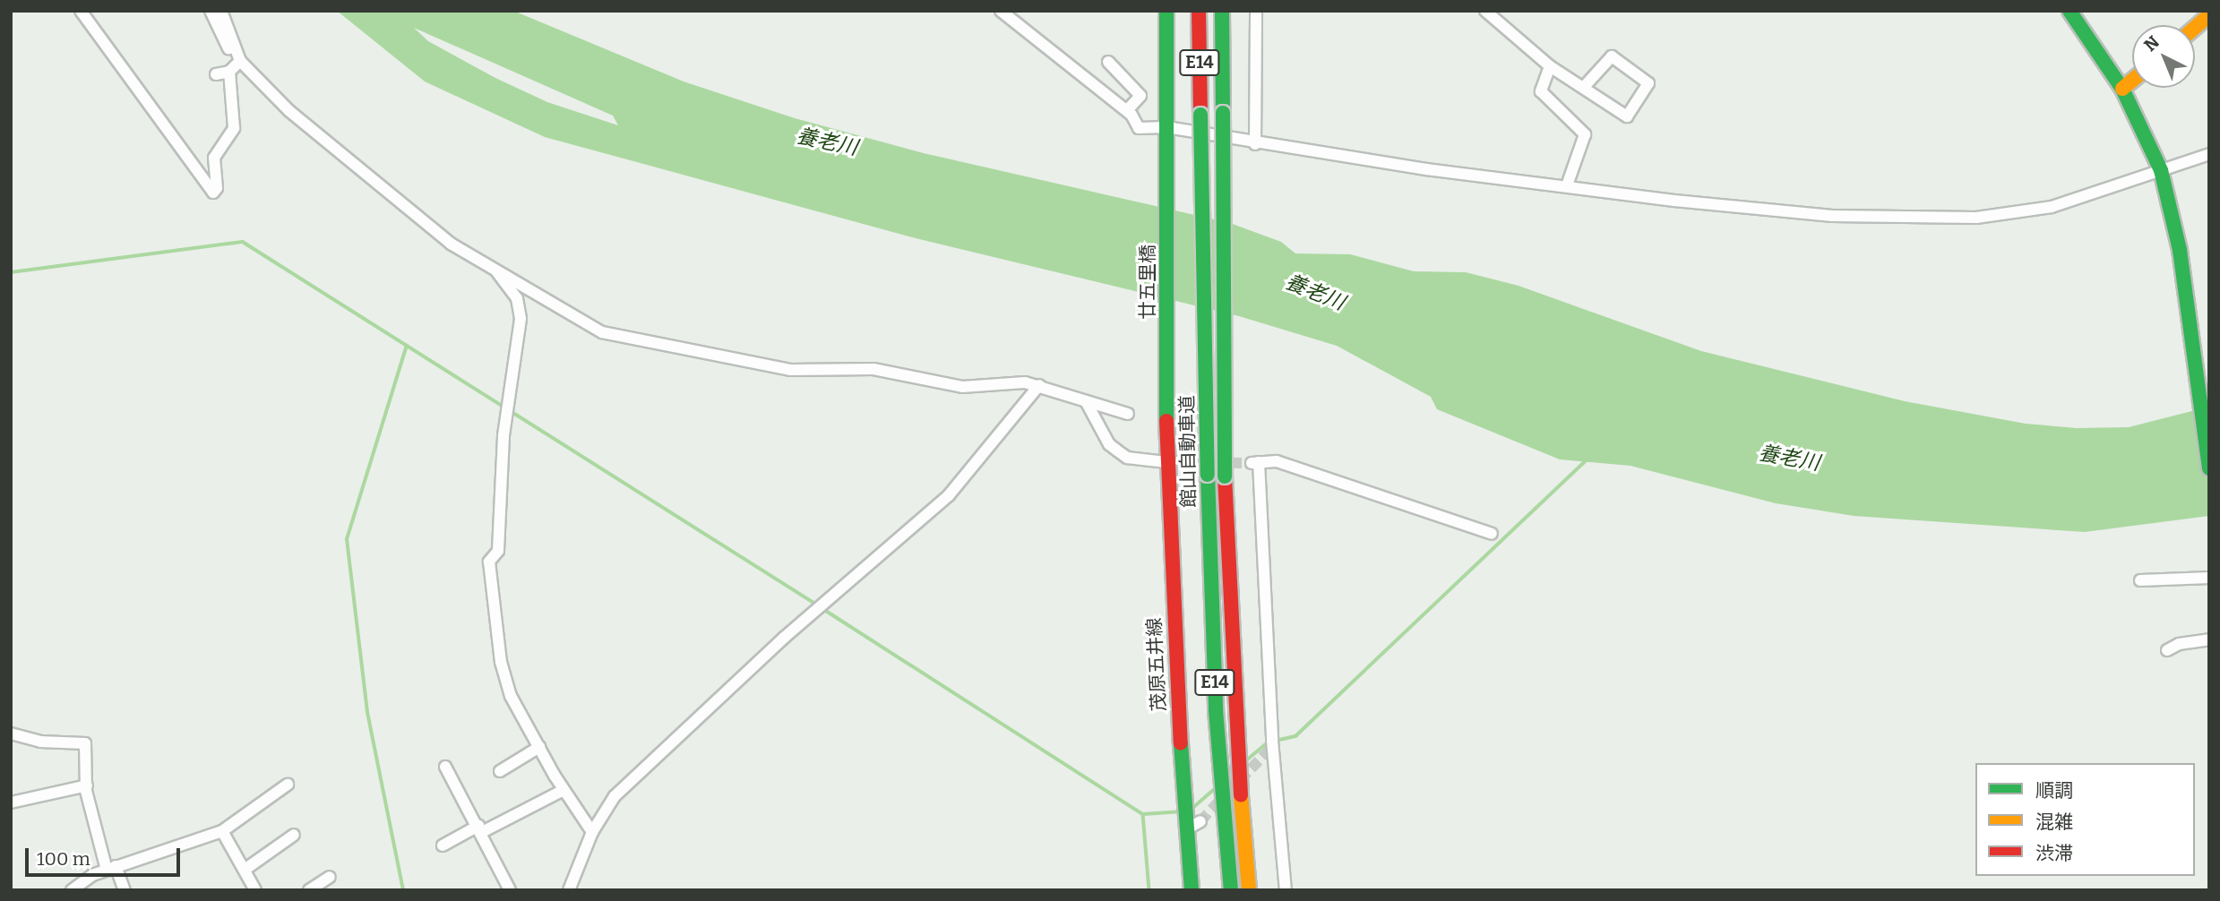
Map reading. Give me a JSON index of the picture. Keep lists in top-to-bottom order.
{
  "streets": {
    "main road": [
      "E14",
      "廿五里橋",
      "館山自動車道",
      "茂原五井線"
    ]
  },
  "crossings": [
    ["廿五里橋", "茂原五井線"]
  ],
  "water": ["養老川"],
  "legend": ["順調", "混雑", "渋滞"],
  "scale_bar": "100 m",
  "north": "top left"
}
